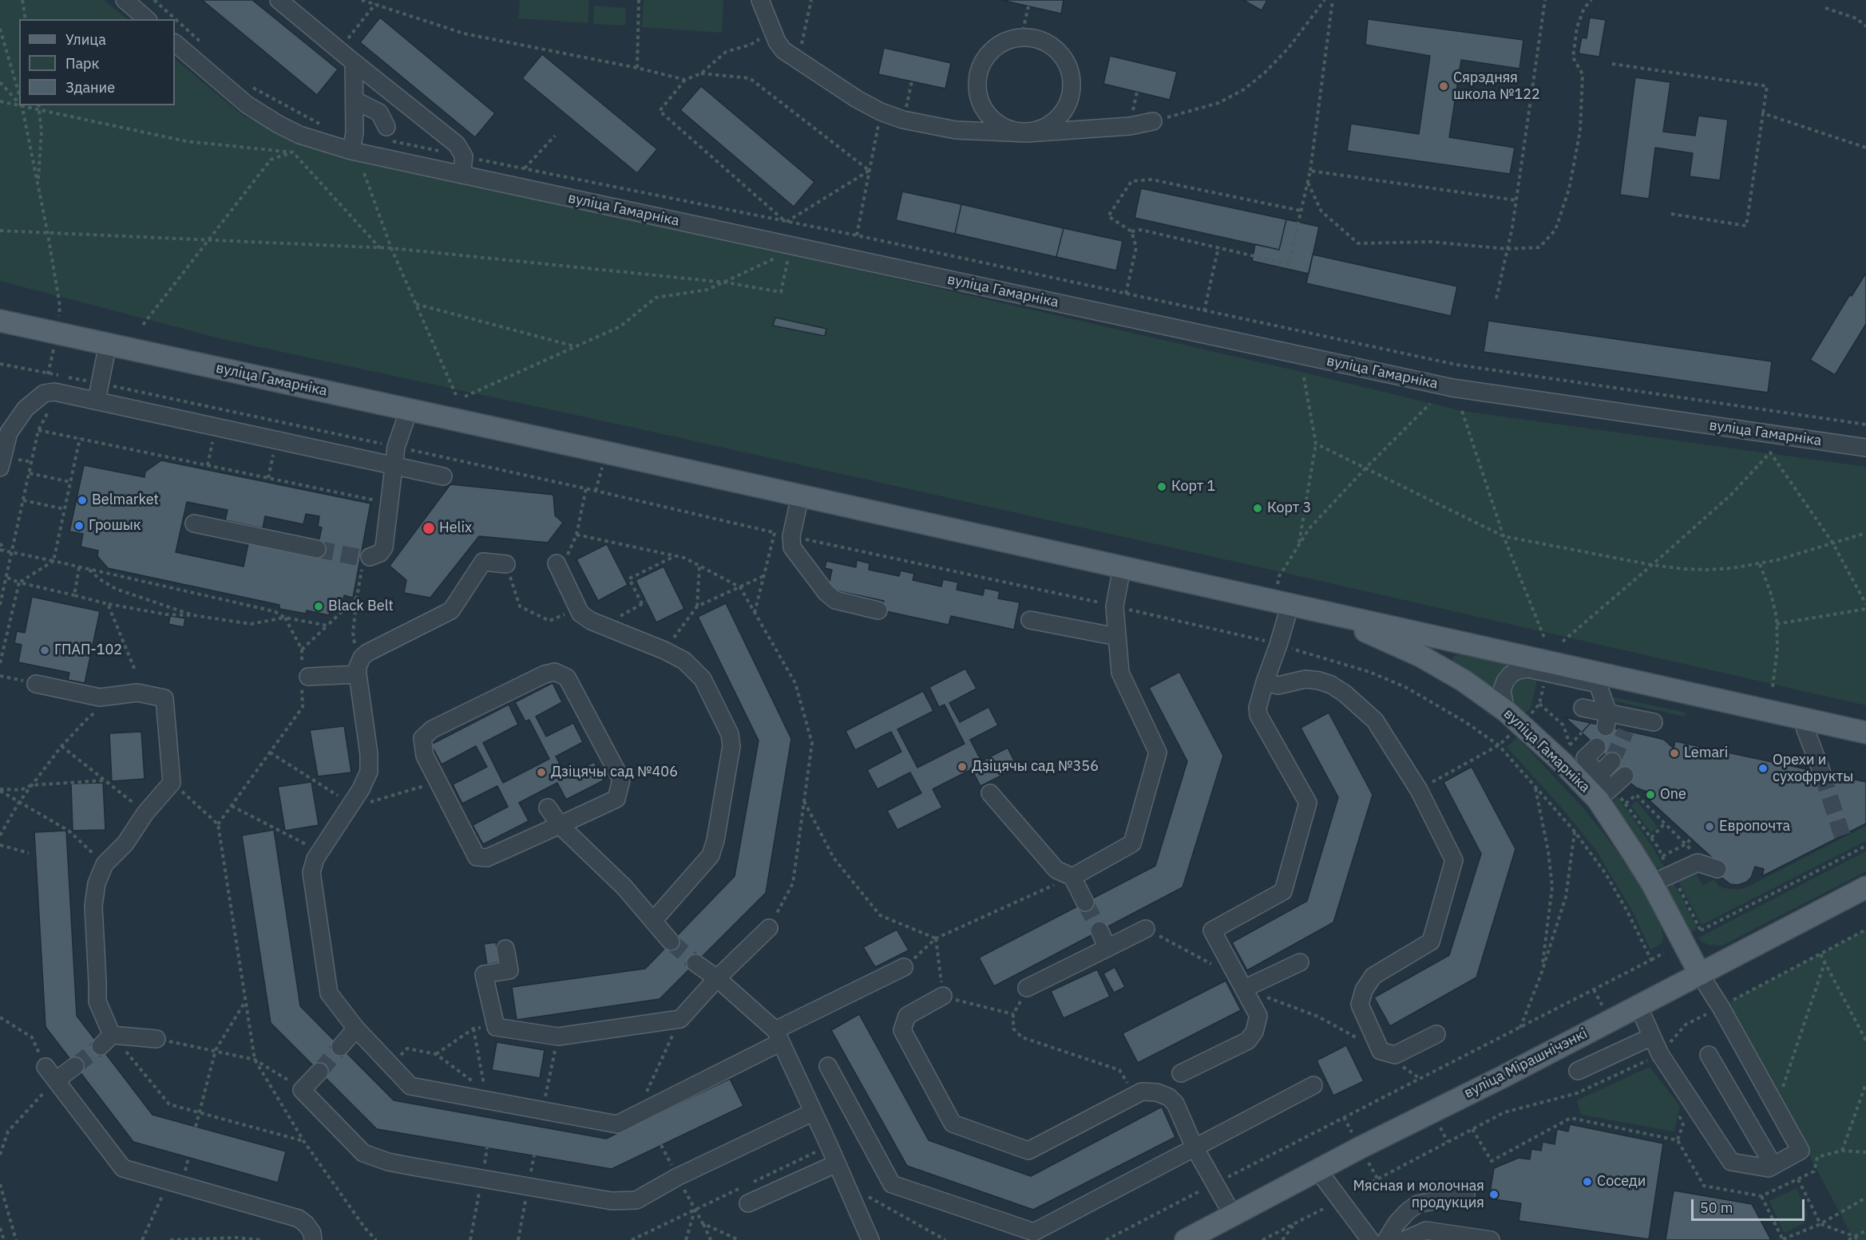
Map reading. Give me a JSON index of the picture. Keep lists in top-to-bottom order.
{
  "streets": {
    "main road": ["вуліца Гамарніка", "вуліца Мірашнічэнкі"]
  },
  "crossings": [
    ["вуліца Гамарніка", "вуліца Мірашнічэнкі"]
  ],
  "places": [
    "Сярэдняя школа №122",
    "Корт 1",
    "Belmarket",
    "Корт 3",
    "Грошык",
    "Helix",
    "Black Belt",
    "ГПАП-102",
    "Lemari",
    "Дзіцячы сад №356",
    "Орехи и сухофрукты",
    "Дзіцячы сад №406",
    "One",
    "Европочта",
    "Соседи",
    "Мясная и молочная продукция"
  ],
  "legend": ["Улица", "Парк", "Здание"],
  "scale_bar": "50 m"
}
